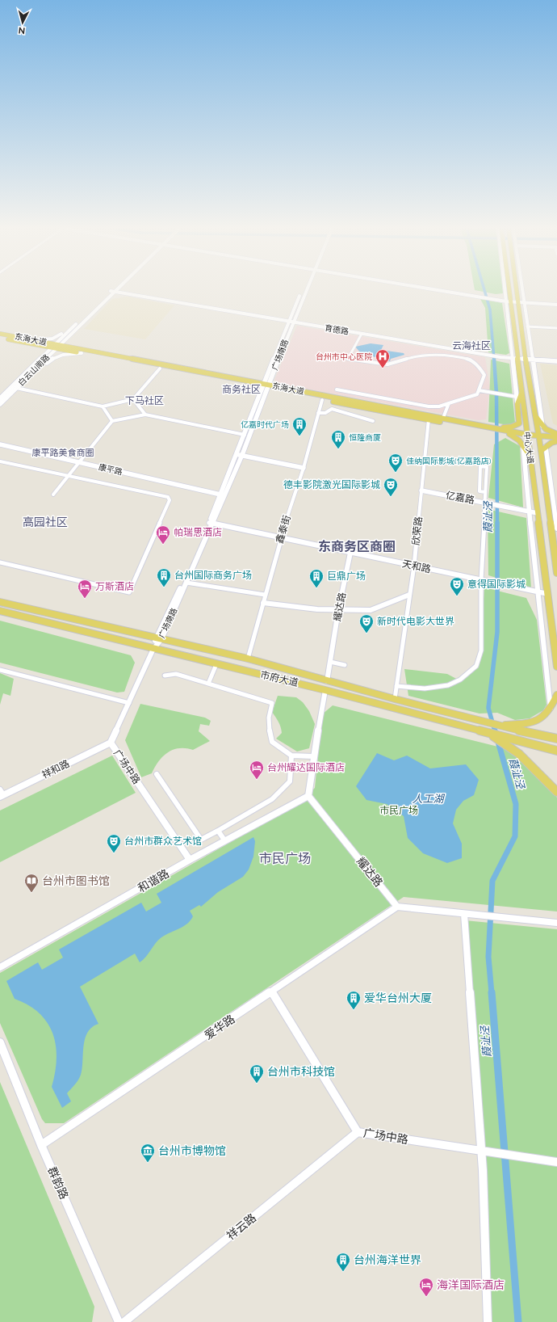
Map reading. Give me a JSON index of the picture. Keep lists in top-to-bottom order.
{
  "streets": {
    "main road": [
      "育德路",
      "东海大道",
      "广场南路",
      "白云山南路",
      "中心大道",
      "康平路",
      "亿嘉路",
      "天和路",
      "耀达路",
      "市府大道",
      "广场中路",
      "祥和路",
      "和谐路",
      "爱华路",
      "群韵路",
      "祥云路"
    ],
    "street": ["鑫泰街", "欣荣路"]
  },
  "crossings": [
    ["育德路", "广场南路"],
    ["育德路", "白云山南路"],
    ["育德路", "中心大道"],
    ["东海大道", "广场南路"],
    ["东海大道", "白云山南路"],
    ["东海大道", "中心大道"],
    ["东海大道", "鑫泰街"],
    ["东海大道", "欣荣路"],
    ["广场南路", "康平路"],
    ["广场南路", "天和路"],
    ["广场南路", "市府大道"],
    ["广场南路", "广场中路"],
    ["中心大道", "亿嘉路"],
    ["中心大道", "天和路"],
    ["亿嘉路", "欣荣路"],
    ["鑫泰街", "天和路"],
    ["鑫泰街", "市府大道"],
    ["欣荣路", "天和路"],
    ["欣荣路", "市府大道"],
    ["天和路", "耀达路"],
    ["耀达路", "市府大道"],
    ["耀达路", "和谐路"],
    ["耀达路", "爱华路"],
    ["市府大道", "广场中路"],
    ["广场中路", "祥和路"],
    ["广场中路", "和谐路"],
    ["广场中路", "爱华路"],
    ["广场中路", "祥云路"],
    ["爱华路", "群韵路"]
  ],
  "districts": [
    "云海社区",
    "商务社区",
    "下马社区",
    "康平路美食商圈",
    "高园社区",
    "东商务区商圈",
    "市民广场"
  ],
  "water": ["葭沚泾", "人工湖"],
  "parks": ["市民广场"],
  "places": {
    "hospital": ["台州市中心医院"],
    "building": [
      "亿嘉时代广场",
      "恒隆商厦",
      "台州国际商务广场",
      "巨鼎广场",
      "爱华台州大厦",
      "台州市科技馆",
      "台州海洋世界"
    ],
    "theatre": [
      "佳纳国际影城(亿嘉路店)",
      "德丰影院激光国际影城",
      "意得国际影城",
      "新时代电影大世界",
      "台州市群众艺术馆"
    ],
    "hotel": [
      "帕瑞思酒店",
      "万斯酒店",
      "台州耀达国际酒店",
      "海洋国际酒店"
    ],
    "library": ["台州市图书馆"],
    "museum": ["台州市博物馆"]
  },
  "north": "bottom"
}
